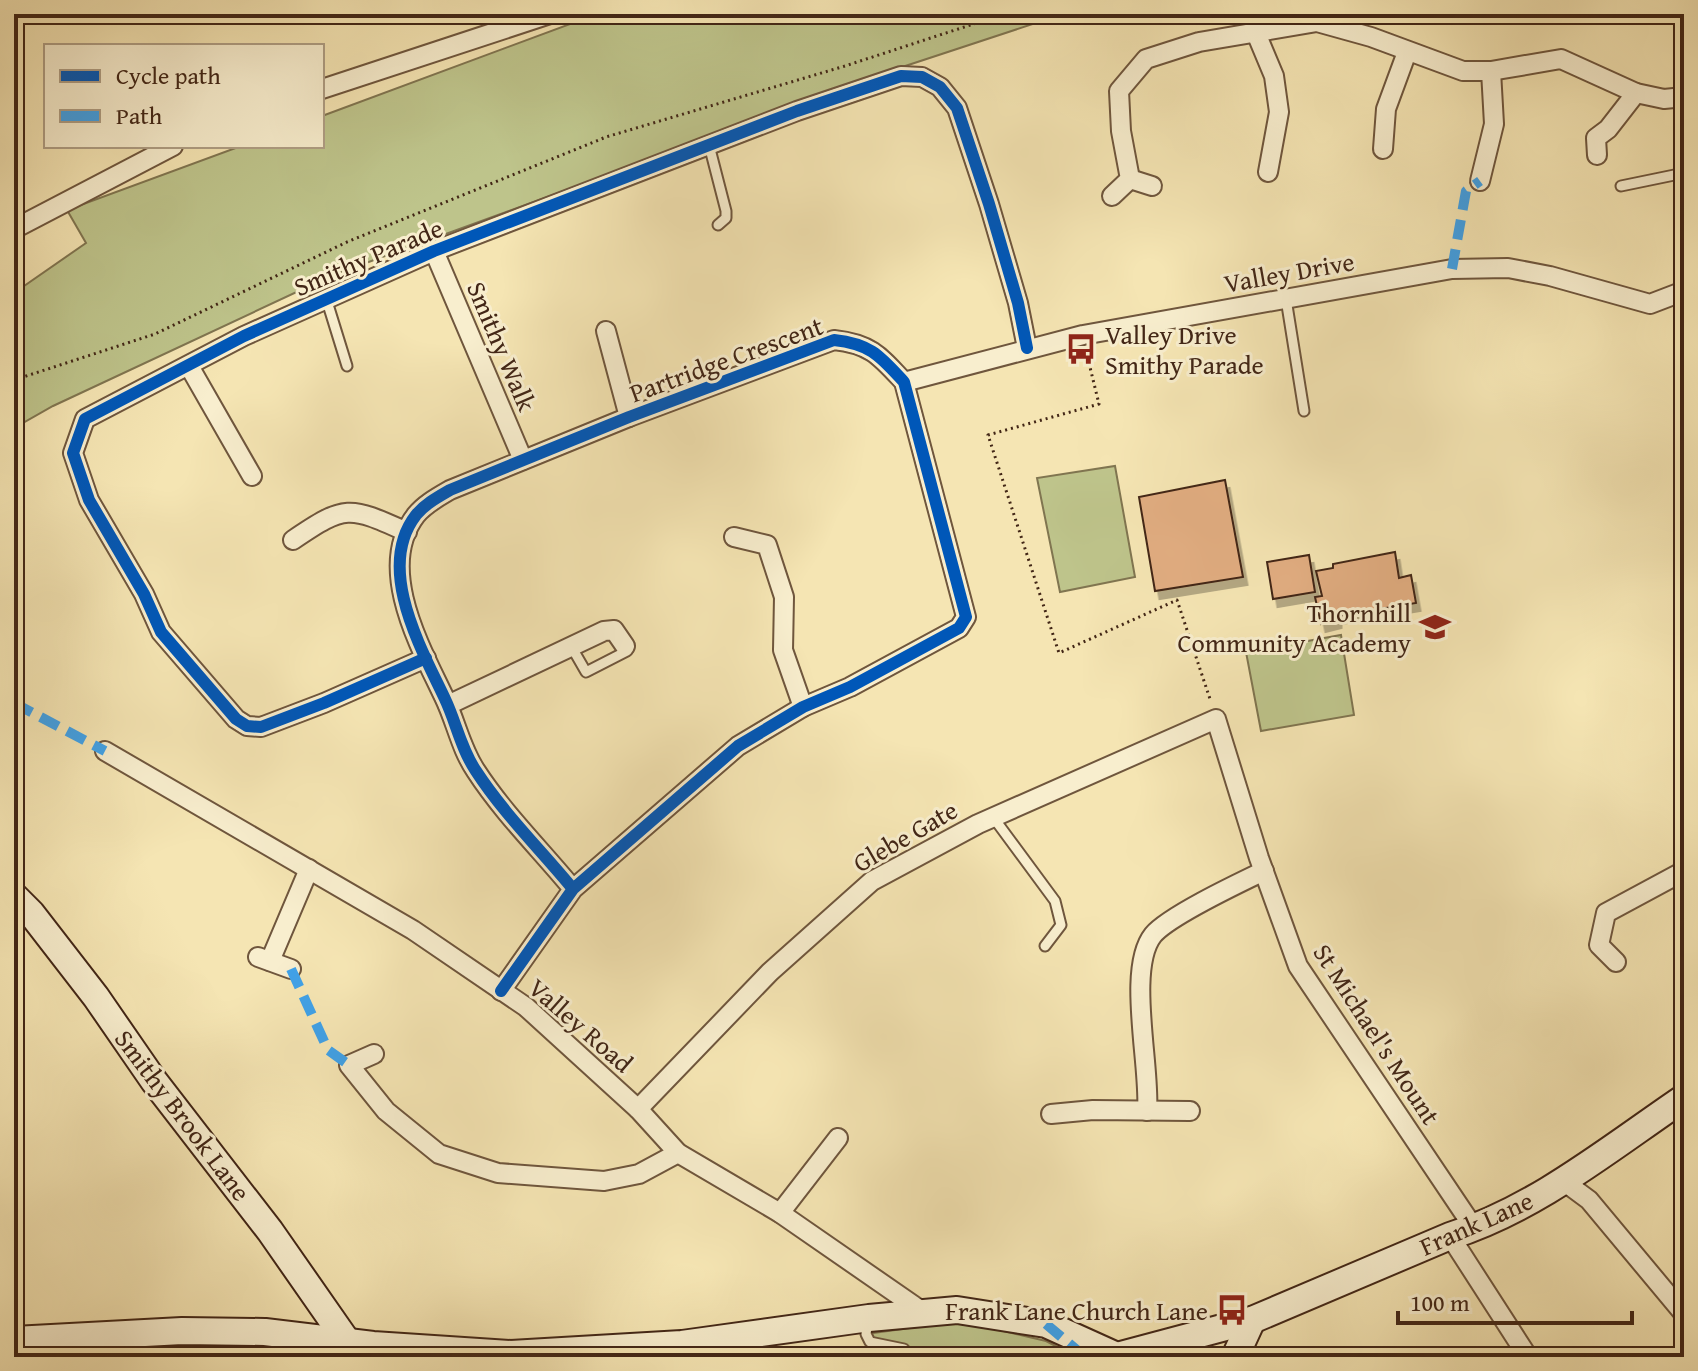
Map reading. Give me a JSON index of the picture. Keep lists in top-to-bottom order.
{
  "streets": {
    "street": [
      "Smithy Parade",
      "Valley Drive",
      "Smithy Walk",
      "Partridge Crescent",
      "Glebe Gate",
      "Valley Road",
      "St Michael's Mount",
      "Smithy Brook Lane",
      "Frank Lane"
    ]
  },
  "crossings": [
    ["Smithy Parade", "Valley Drive"],
    ["Smithy Parade", "Smithy Walk"],
    ["Valley Drive", "Partridge Crescent"],
    ["Smithy Walk", "Partridge Crescent"],
    ["Partridge Crescent", "Valley Road"],
    ["Glebe Gate", "Valley Road"],
    ["Glebe Gate", "St Michael's Mount"],
    ["St Michael's Mount", "Frank Lane"]
  ],
  "places": {
    "bus stop": ["Valley Drive Smithy Parade", "Frank Lane Church Lane"],
    "school or university": ["Thornhill Community Academy"]
  },
  "legend": ["Cycle path", "Path"],
  "scale_bar": "100 m"
}
